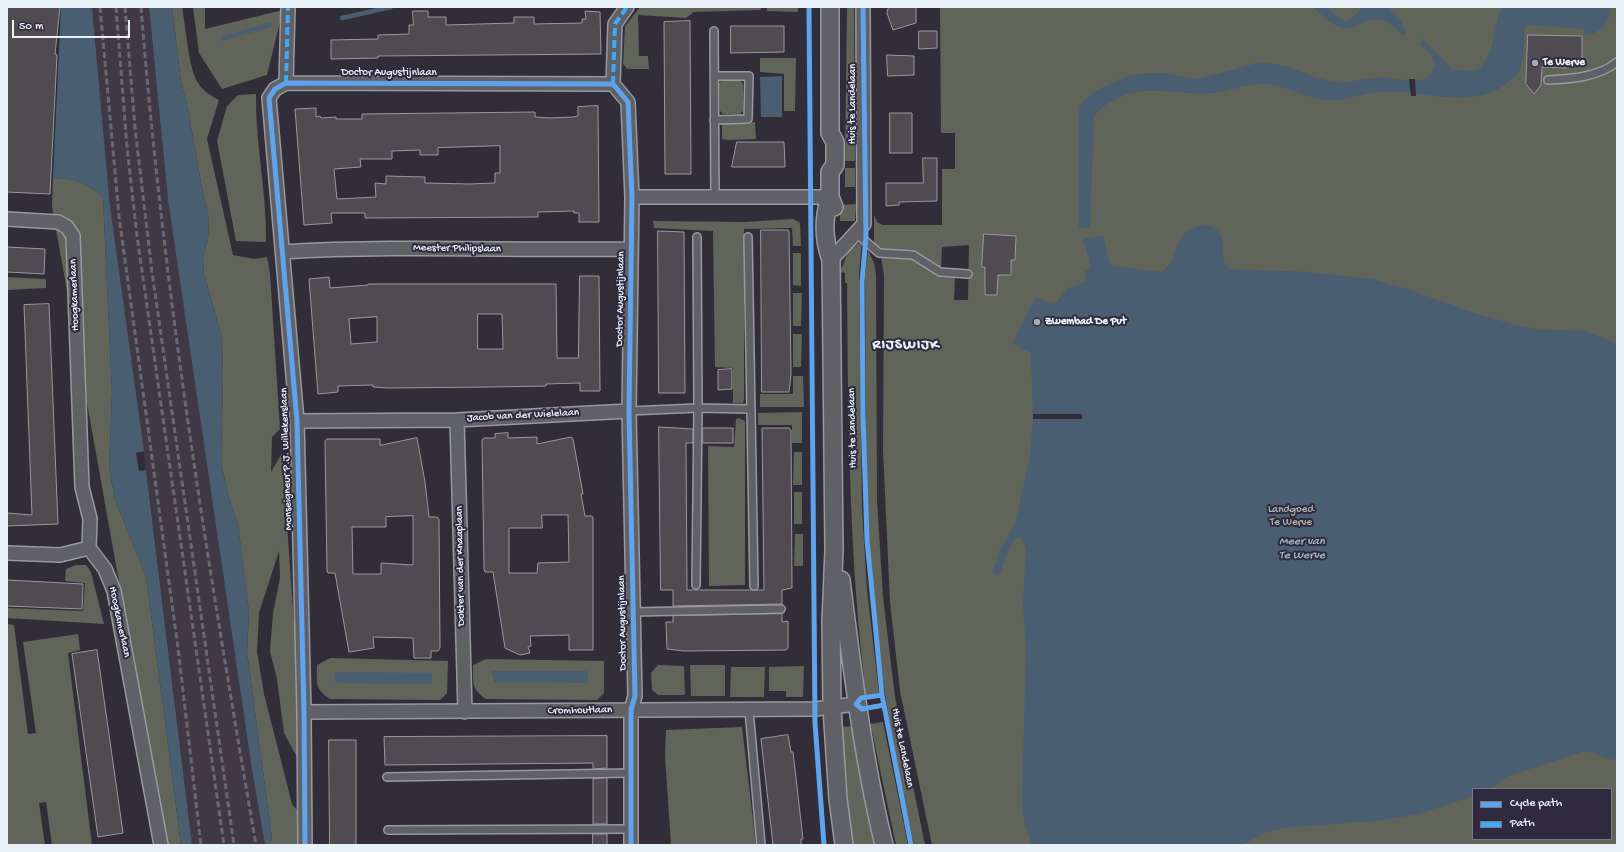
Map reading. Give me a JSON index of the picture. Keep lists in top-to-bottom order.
{
  "streets": {
    "street": [
      "Doctor Augustijnlaan",
      "Huis te Landelaan",
      "Meester Philipslaan",
      "Hoogkamerlaan",
      "Jacob van der Wielelaan",
      "Monseigneur P.J. Willekenslaan",
      "Dokter van der Knaaplaan",
      "Cromhoutlaan"
    ]
  },
  "crossings": [
    ["Doctor Augustijnlaan", "Meester Philipslaan"],
    ["Doctor Augustijnlaan", "Jacob van der Wielelaan"],
    ["Doctor Augustijnlaan", "Monseigneur P.J. Willekenslaan"],
    ["Doctor Augustijnlaan", "Cromhoutlaan"],
    ["Huis te Landelaan", "Cromhoutlaan"],
    ["Meester Philipslaan", "Monseigneur P.J. Willekenslaan"],
    ["Jacob van der Wielelaan", "Monseigneur P.J. Willekenslaan"],
    ["Jacob van der Wielelaan", "Dokter van der Knaaplaan"],
    ["Monseigneur P.J. Willekenslaan", "Cromhoutlaan"],
    ["Dokter van der Knaaplaan", "Cromhoutlaan"]
  ],
  "districts": ["RIJSWIJK"],
  "water": ["Meer van Te Werve"],
  "parks": ["Landgoed Te Werve"],
  "places": ["Te Werve", "Zwembad De Put"],
  "legend": ["Cycle path", "Path"],
  "scale_bar": "50 m"
}
